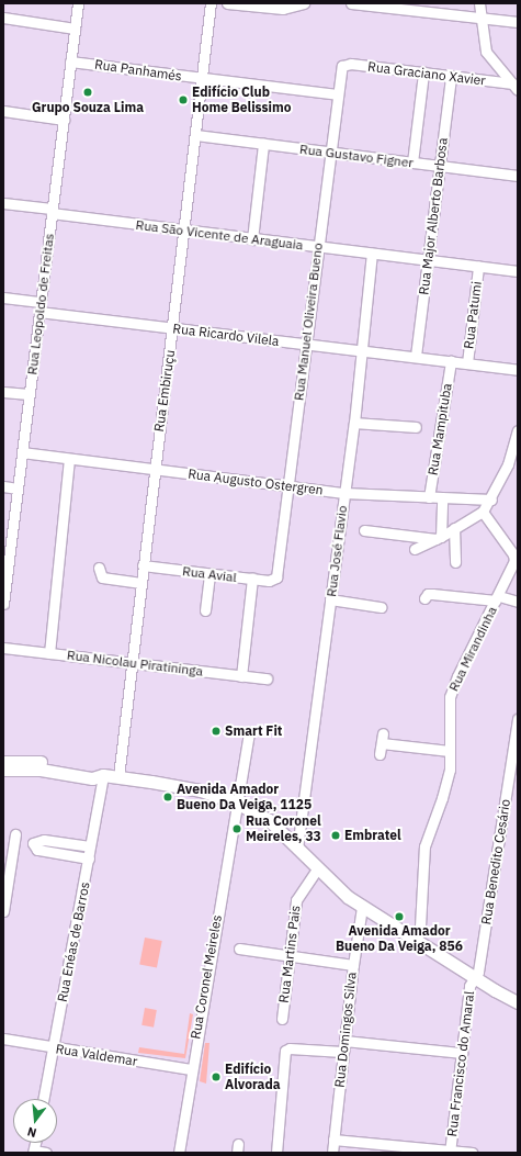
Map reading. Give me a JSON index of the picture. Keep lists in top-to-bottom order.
{
  "streets": {
    "street": [
      "Rua Panhamés",
      "Rua Graciano Xavier",
      "Rua Gustavo Figner",
      "Rua Major Alberto Barbosa",
      "Rua São Vicente de Araguaia",
      "Rua Leopoldo de Freitas",
      "Rua Patumi",
      "Rua Manuel Oliveira Bueno",
      "Rua Ricardo Vilela",
      "Rua Embiruçu",
      "Rua Mampituba",
      "Rua Augusto Ostergren",
      "Rua José Flavio",
      "Rua Avial",
      "Rua Mirandinha",
      "Rua Nicolau Piratininga",
      "Rua Benedito Cesário",
      "Rua Enéas de Barros",
      "Rua Martins Pais",
      "Rua Coronel Meireles",
      "Rua Domingos Silva",
      "Rua Valdemar",
      "Rua Francisco do Amaral"
    ]
  },
  "crossings": [
    ["Rua Panhamés", "Rua Leopoldo de Freitas"],
    ["Rua Panhamés", "Rua Manuel Oliveira Bueno"],
    ["Rua Panhamés", "Rua Embiruçu"],
    ["Rua Graciano Xavier", "Rua Major Alberto Barbosa"],
    ["Rua Graciano Xavier", "Rua Manuel Oliveira Bueno"],
    ["Rua Gustavo Figner", "Rua Major Alberto Barbosa"],
    ["Rua Gustavo Figner", "Rua Manuel Oliveira Bueno"],
    ["Rua Gustavo Figner", "Rua Embiruçu"],
    ["Rua Major Alberto Barbosa", "Rua São Vicente de Araguaia"],
    ["Rua Major Alberto Barbosa", "Rua Ricardo Vilela"],
    ["Rua São Vicente de Araguaia", "Rua Leopoldo de Freitas"],
    ["Rua São Vicente de Araguaia", "Rua Patumi"],
    ["Rua São Vicente de Araguaia", "Rua Manuel Oliveira Bueno"],
    ["Rua São Vicente de Araguaia", "Rua Embiruçu"],
    ["Rua São Vicente de Araguaia", "Rua José Flavio"],
    ["Rua Leopoldo de Freitas", "Rua Ricardo Vilela"],
    ["Rua Leopoldo de Freitas", "Rua Augusto Ostergren"],
    ["Rua Patumi", "Rua Ricardo Vilela"],
    ["Rua Manuel Oliveira Bueno", "Rua Ricardo Vilela"],
    ["Rua Manuel Oliveira Bueno", "Rua Augusto Ostergren"],
    ["Rua Manuel Oliveira Bueno", "Rua Avial"],
    ["Rua Ricardo Vilela", "Rua Embiruçu"],
    ["Rua Ricardo Vilela", "Rua Mampituba"],
    ["Rua Ricardo Vilela", "Rua José Flavio"],
    ["Rua Embiruçu", "Rua Augusto Ostergren"],
    ["Rua Embiruçu", "Rua Avial"],
    ["Rua Embiruçu", "Rua Nicolau Piratininga"],
    ["Rua Mampituba", "Rua Augusto Ostergren"],
    ["Rua Augusto Ostergren", "Rua José Flavio"],
    ["Rua Benedito Cesário", "Rua Francisco do Amaral"],
    ["Rua Enéas de Barros", "Rua Valdemar"],
    ["Rua Coronel Meireles", "Rua Valdemar"]
  ],
  "places": [
    "Grupo Souza Lima",
    "Edifício Club Home Belissimo",
    "Smart Fit",
    "Avenida Amador Bueno Da Veiga, 1125",
    "Rua Coronel Meireles, 33",
    "Embratel",
    "Avenida Amador Bueno Da Veiga, 856",
    "Edifício Alvorada"
  ],
  "north": "bottom"
}
